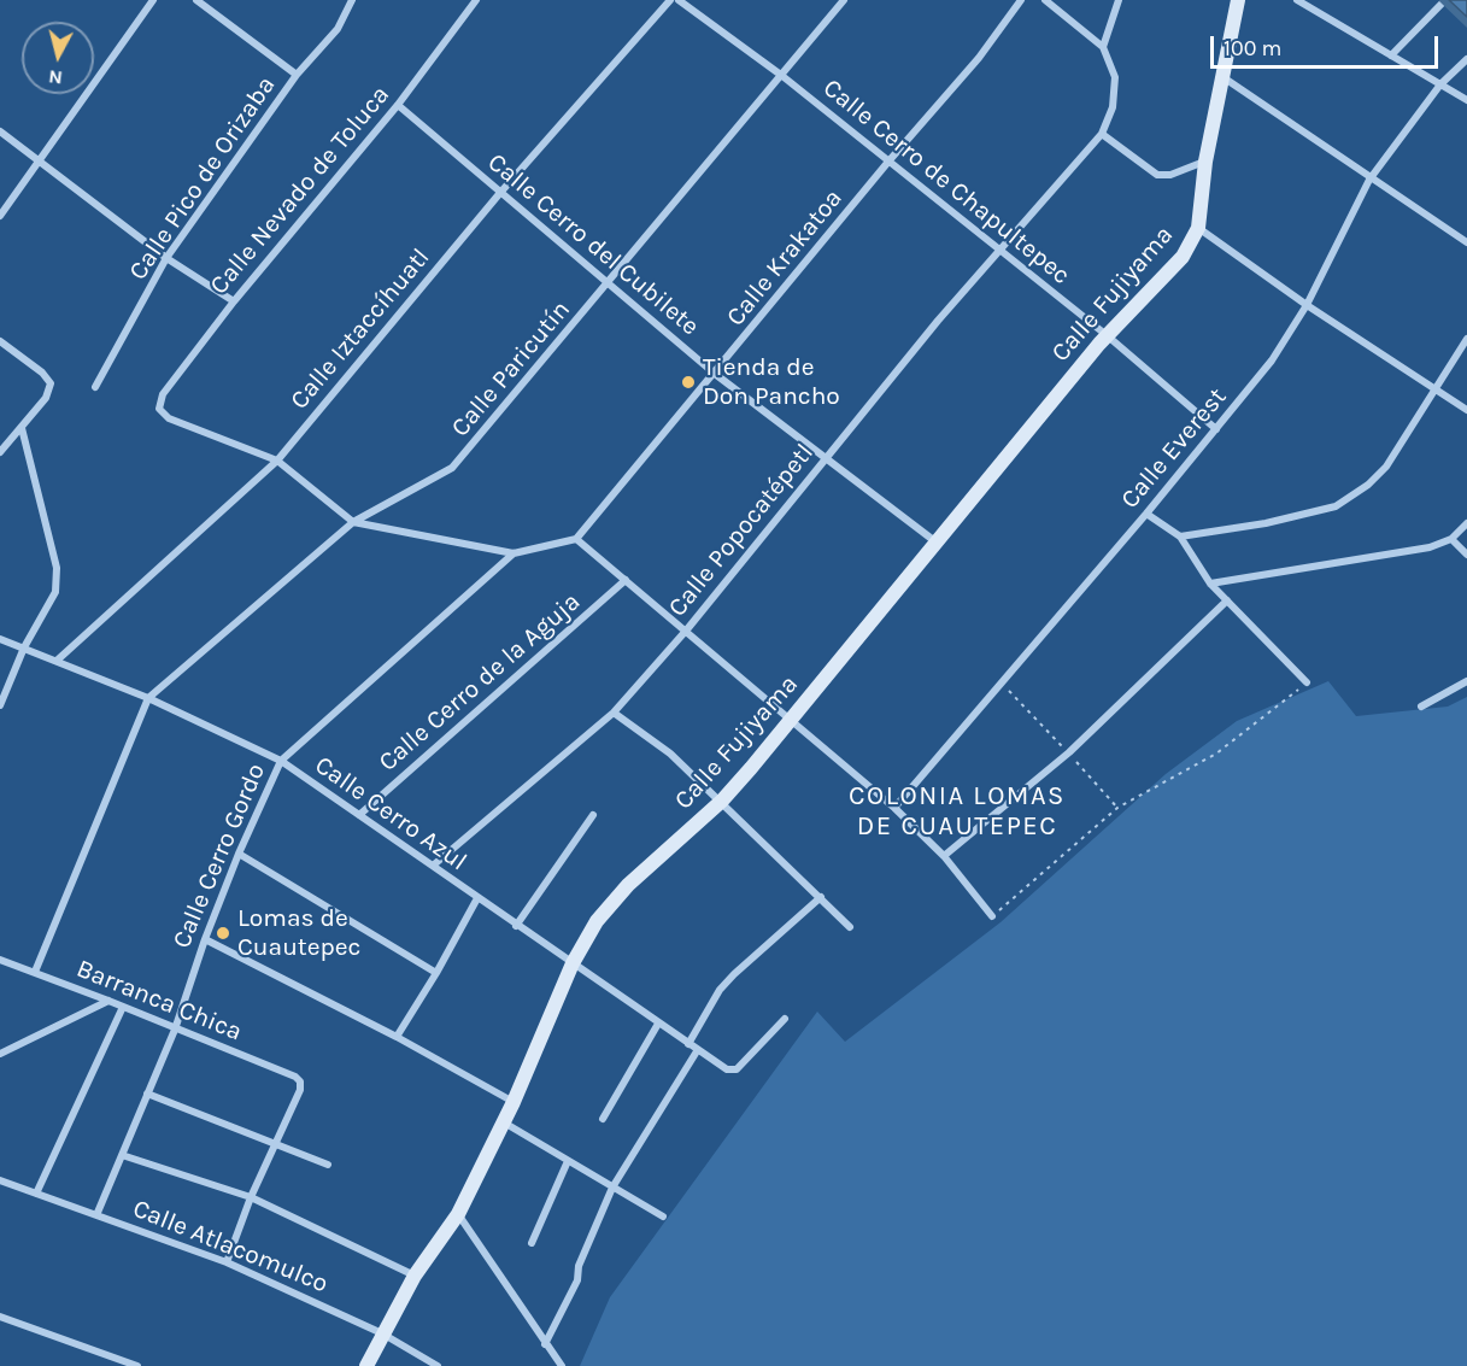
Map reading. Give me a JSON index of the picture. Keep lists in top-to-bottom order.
{
  "streets": {
    "street": [
      "Calle Pico de Orizaba",
      "Calle Cerro de Chapultepec",
      "Calle Nevado de Toluca",
      "Calle Cerro del Cubilete",
      "Calle Krakatoa",
      "Calle Fujiyama",
      "Calle Iztaccíhuatl",
      "Calle Paricutín",
      "Calle Everest",
      "Calle Popocatépetl",
      "Calle Cerro de la Aguja",
      "Calle Cerro Azul",
      "Calle Cerro Gordo",
      "Barranca Chica",
      "Calle Atlacomulco"
    ]
  },
  "crossings": [
    ["Calle Cerro de Chapultepec", "Calle Krakatoa"],
    ["Calle Cerro de Chapultepec", "Calle Fujiyama"],
    ["Calle Cerro de Chapultepec", "Calle Paricutín"],
    ["Calle Cerro de Chapultepec", "Calle Everest"],
    ["Calle Cerro de Chapultepec", "Calle Popocatépetl"],
    ["Calle Nevado de Toluca", "Calle Cerro del Cubilete"],
    ["Calle Nevado de Toluca", "Calle Iztaccíhuatl"],
    ["Calle Cerro del Cubilete", "Calle Krakatoa"],
    ["Calle Cerro del Cubilete", "Calle Fujiyama"],
    ["Calle Cerro del Cubilete", "Calle Iztaccíhuatl"],
    ["Calle Cerro del Cubilete", "Calle Paricutín"],
    ["Calle Cerro del Cubilete", "Calle Popocatépetl"],
    ["Calle Fujiyama", "Calle Popocatépetl"],
    ["Calle Fujiyama", "Calle Cerro Azul"],
    ["Calle Fujiyama", "Calle Atlacomulco"],
    ["Calle Iztaccíhuatl", "Calle Cerro Azul"],
    ["Calle Paricutín", "Calle Cerro Azul"],
    ["Calle Popocatépetl", "Calle Cerro Azul"],
    ["Calle Cerro de la Aguja", "Calle Cerro Azul"],
    ["Calle Cerro Azul", "Calle Cerro Gordo"],
    ["Calle Cerro Gordo", "Barranca Chica"],
    ["Calle Cerro Gordo", "Calle Atlacomulco"]
  ],
  "districts": ["COLONIA LOMAS DE CUAUTEPEC"],
  "places": ["Tienda de Don Pancho", "Lomas de Cuautepec"],
  "scale_bar": "100 m",
  "north": "bottom"
}
